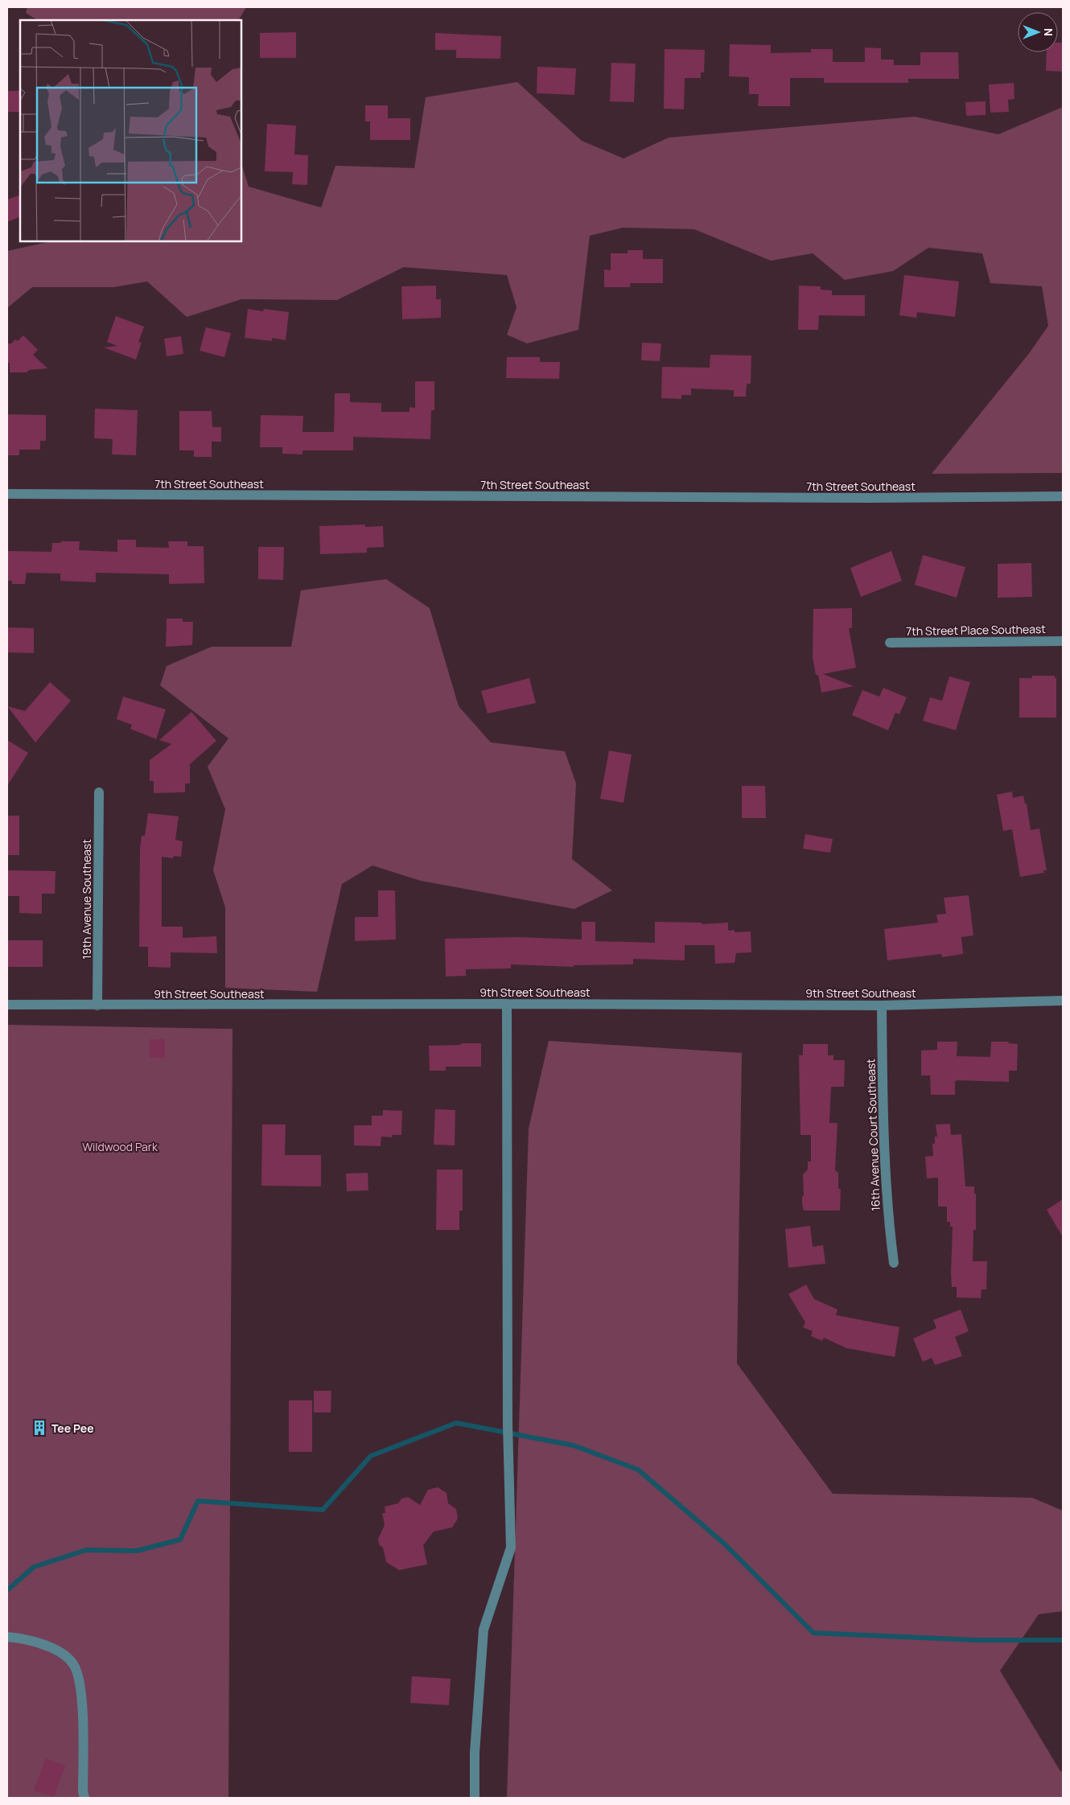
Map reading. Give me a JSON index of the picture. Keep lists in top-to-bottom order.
{
  "streets": {
    "street": [
      "7th Street Southeast",
      "7th Street Place Southeast",
      "19th Avenue Southeast",
      "9th Street Southeast",
      "16th Avenue Court Southeast"
    ]
  },
  "crossings": [
    ["19th Avenue Southeast", "9th Street Southeast"],
    ["9th Street Southeast", "16th Avenue Court Southeast"]
  ],
  "parks": ["Wildwood Park"],
  "places": {
    "building": ["Tee Pee"]
  },
  "north": "right"
}
